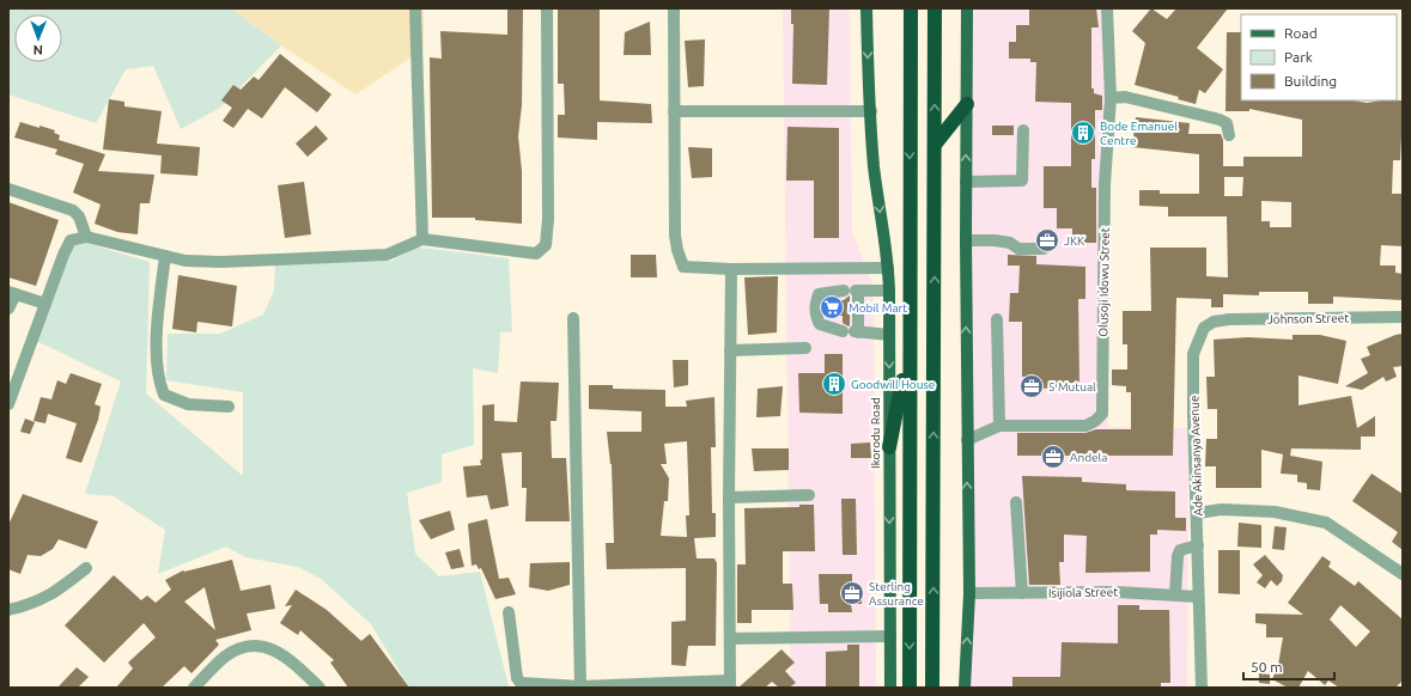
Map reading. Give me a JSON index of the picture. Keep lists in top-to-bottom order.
{
  "streets": {
    "main road": ["Ikorodu Road"],
    "street": [
      "Olusoji Idowu Street",
      "Johnson Street",
      "Ade Akinsanya Avenue",
      "Isijiola Street"
    ]
  },
  "crossings": [
    ["Johnson Street", "Ade Akinsanya Avenue"],
    ["Ade Akinsanya Avenue", "Isijiola Street"]
  ],
  "places": {
    "building": ["Bode Emanuel Centre", "Goodwill House"],
    "office": [
      "JKK",
      "5 Mutual",
      "Andela",
      "Sterling Assurance"
    ],
    "supermarket": ["Mobil Mart"]
  },
  "legend": ["Road", "Park", "Building"],
  "scale_bar": "50 m",
  "north": "bottom"
}
